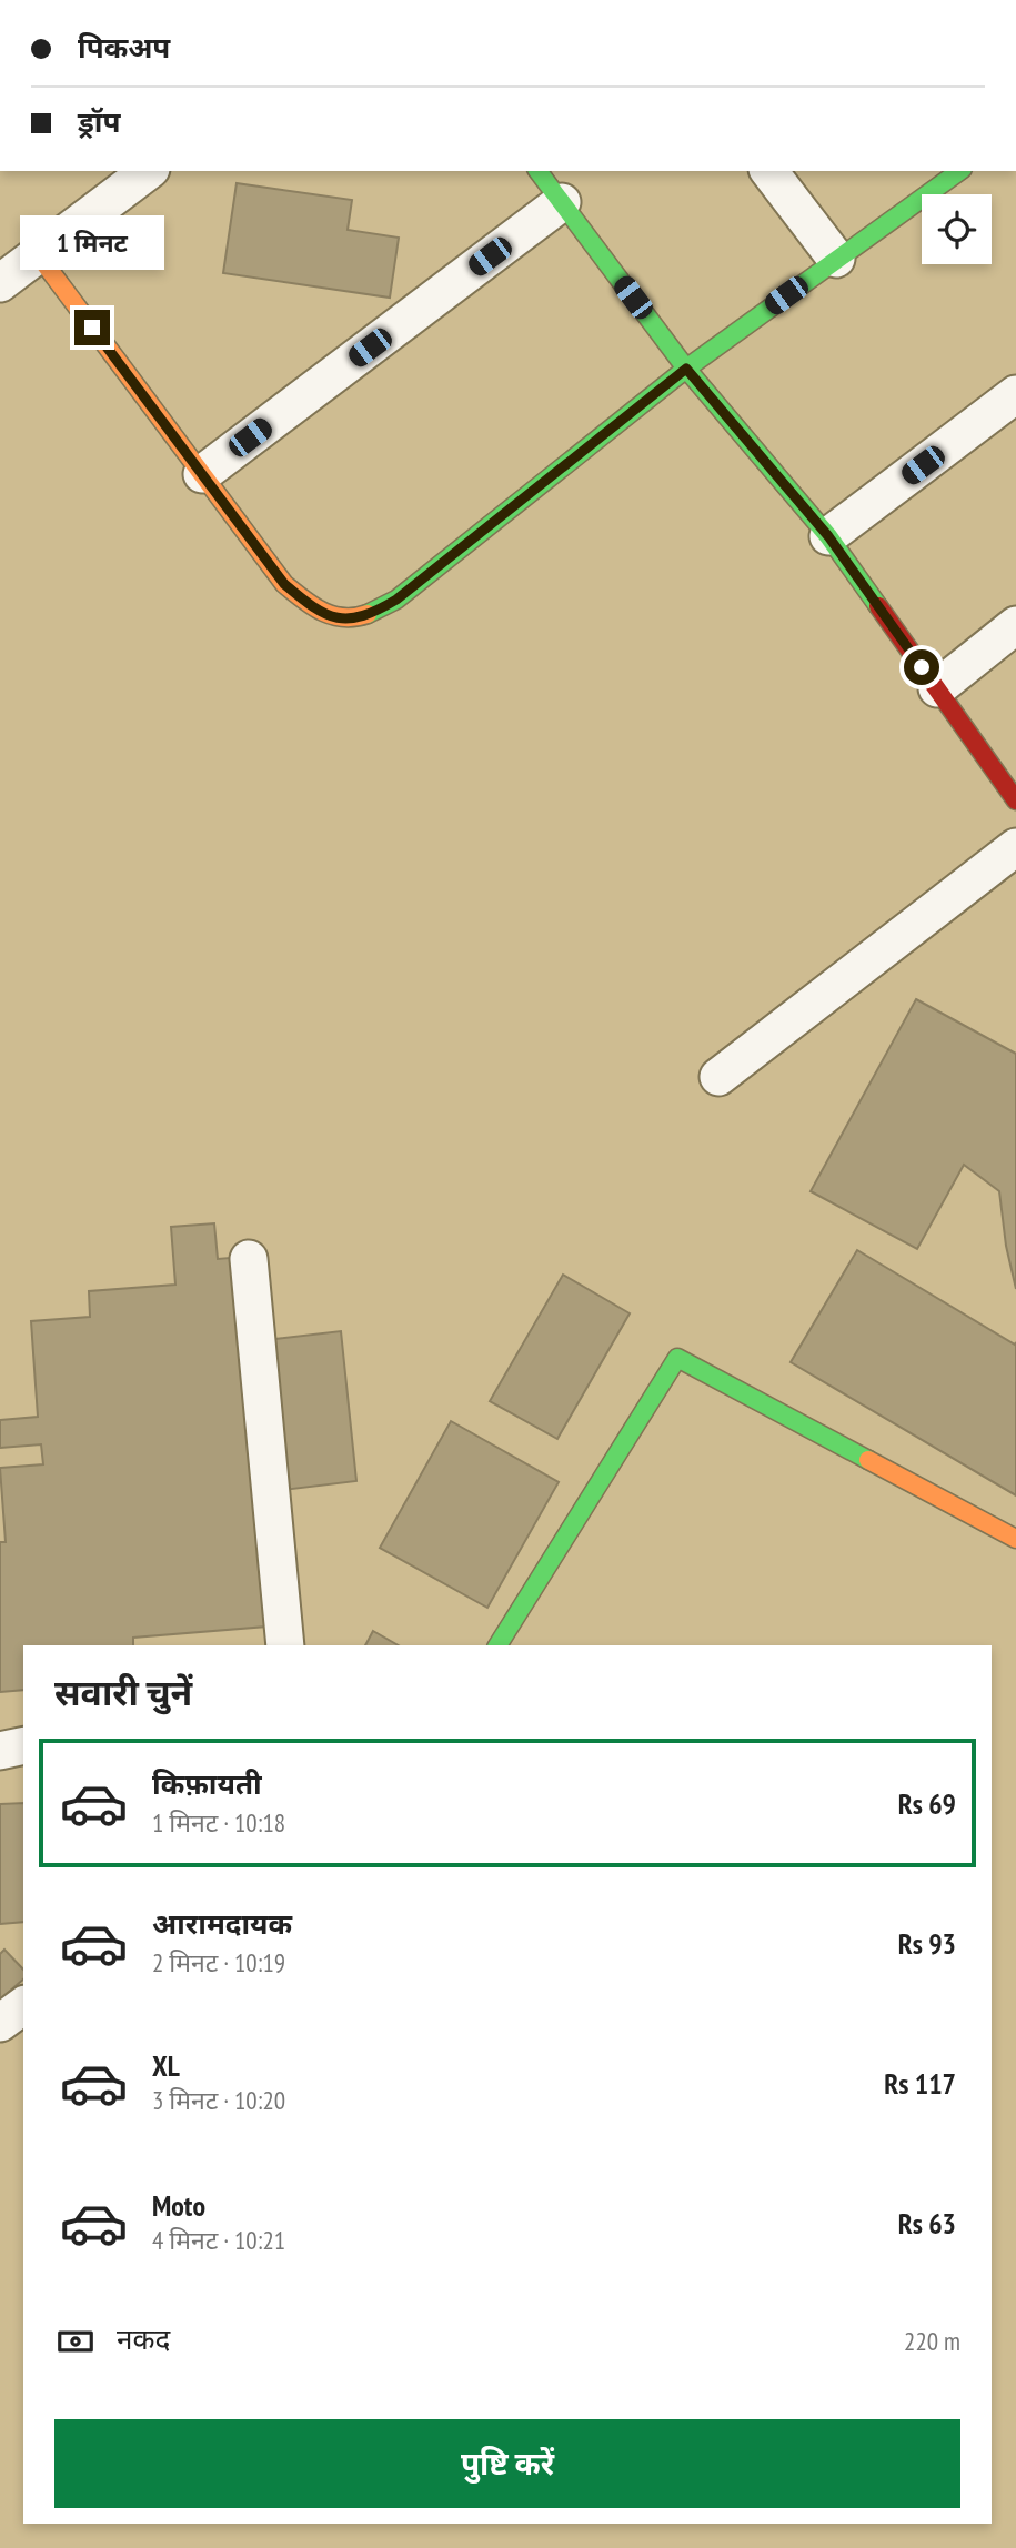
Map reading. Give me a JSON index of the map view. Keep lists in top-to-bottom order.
{
  "page": {
    "banner": ["पिकअप", "ड्रॉप"],
    "bubble": "1 मिनट",
    "heading": "सवारी चुनें",
    "list": [
      {
        "name": "किफ़ायती",
        "note": "1 मिनट · 10:18",
        "value": "Rs 69"
      },
      {
        "name": "आरामदायक",
        "note": "2 मिनट · 10:19",
        "value": "Rs 93"
      },
      {
        "name": "XL",
        "note": "3 मिनट · 10:20",
        "value": "Rs 117"
      },
      {
        "name": "Moto",
        "note": "4 मिनट · 10:21",
        "value": "Rs 63"
      }
    ],
    "pay": ["नकद", "220 m"],
    "buttons": "पुष्टि करें"
  }
}
